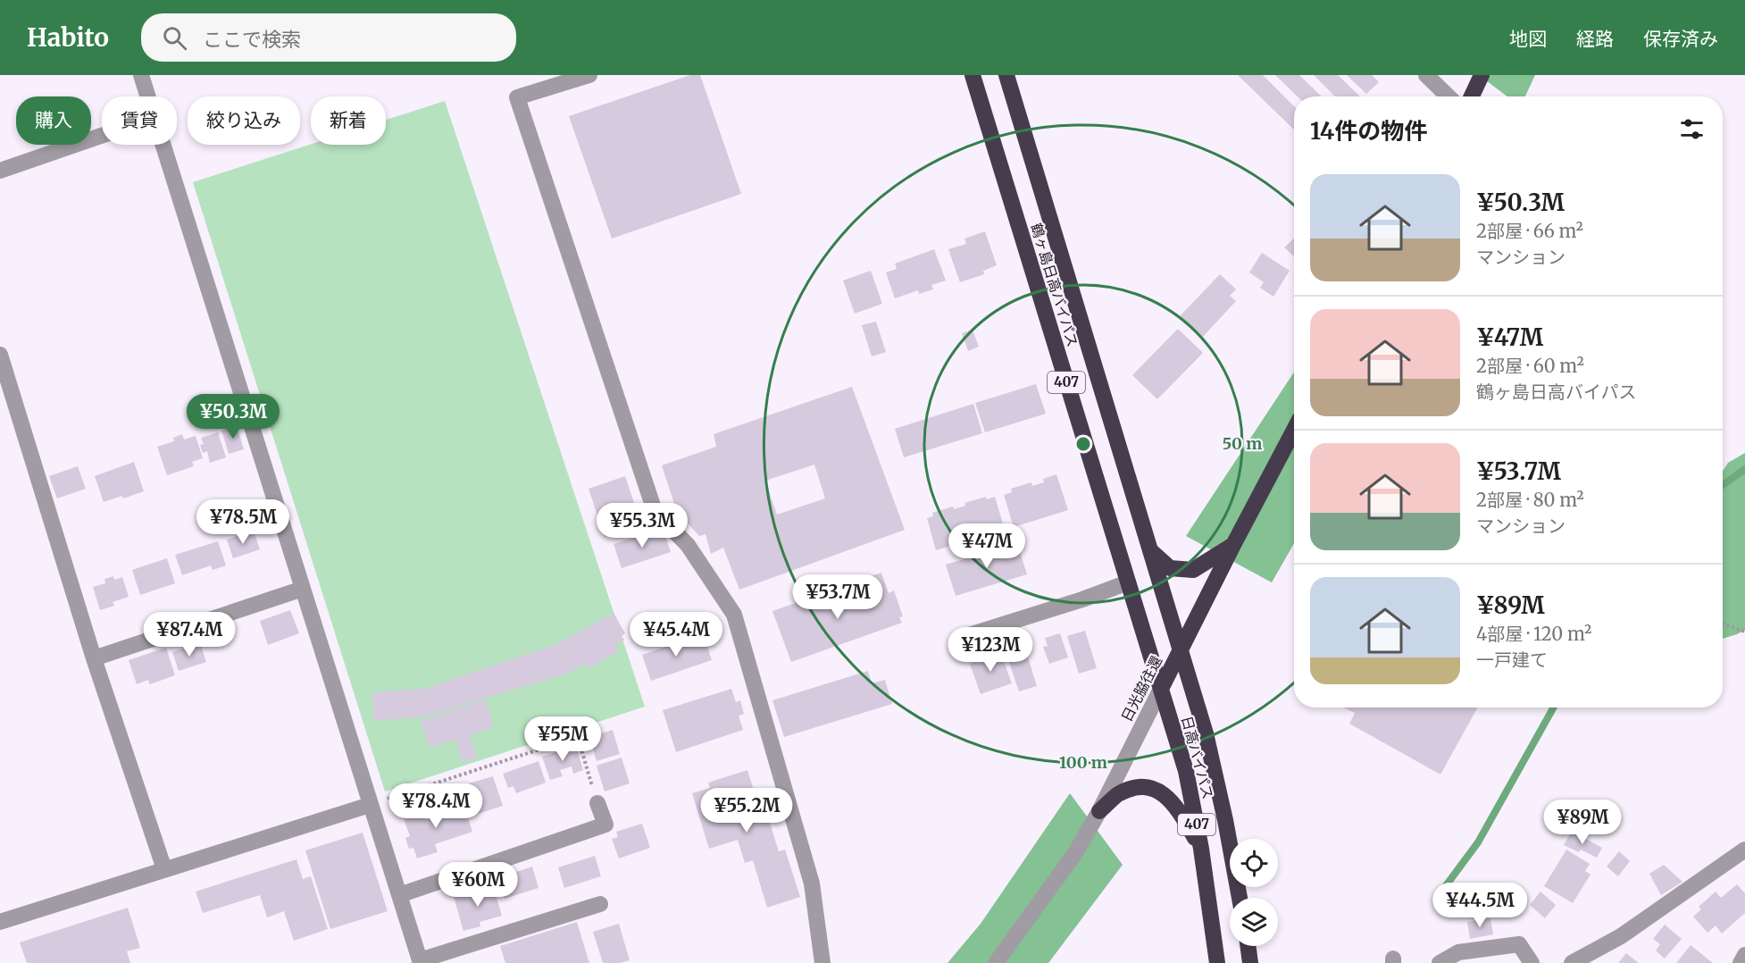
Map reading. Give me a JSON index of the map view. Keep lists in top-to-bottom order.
{
  "streets": {
    "highway": [
      "鶴ヶ島日高バイパス",
      "407",
      "日光脇往還",
      "日高バイパス"
    ]
  },
  "crossings": [
    ["鶴ヶ島日高バイパス", "日光脇往還"],
    ["鶴ヶ島日高バイパス", "日高バイパス"],
    ["日光脇往還", "日高バイパス"]
  ],
  "page": {
    "header": "Habito",
    "search": "ここで検索",
    "nav": ["地図", "経路", "保存済み"],
    "chip": [
      "購入",
      "賃貸",
      "絞り込み",
      "新着"
    ],
    "heading": "14件の物件",
    "list": [
      {
        "name": "¥50.3M",
        "note": "2部屋 · 66 m² · マンション"
      },
      {
        "name": "¥47M",
        "note": "2部屋 · 60 m² · 鶴ヶ島日高バイパス"
      },
      {
        "name": "¥53.7M",
        "note": "2部屋 · 80 m² · マンション"
      },
      {
        "name": "¥89M",
        "note": "4部屋 · 120 m² · 一戸建て"
      }
    ],
    "price": [
      "¥50.3M",
      "¥78.5M",
      "¥55.3M",
      "¥47M",
      "¥53.7M",
      "¥87.4M",
      "¥45.4M",
      "¥123M",
      "¥55M",
      "¥78.4M",
      "¥55.2M",
      "¥89M",
      "¥60M",
      "¥44.5M"
    ]
  },
  "rings": ["50 m", "100 m"]
}
